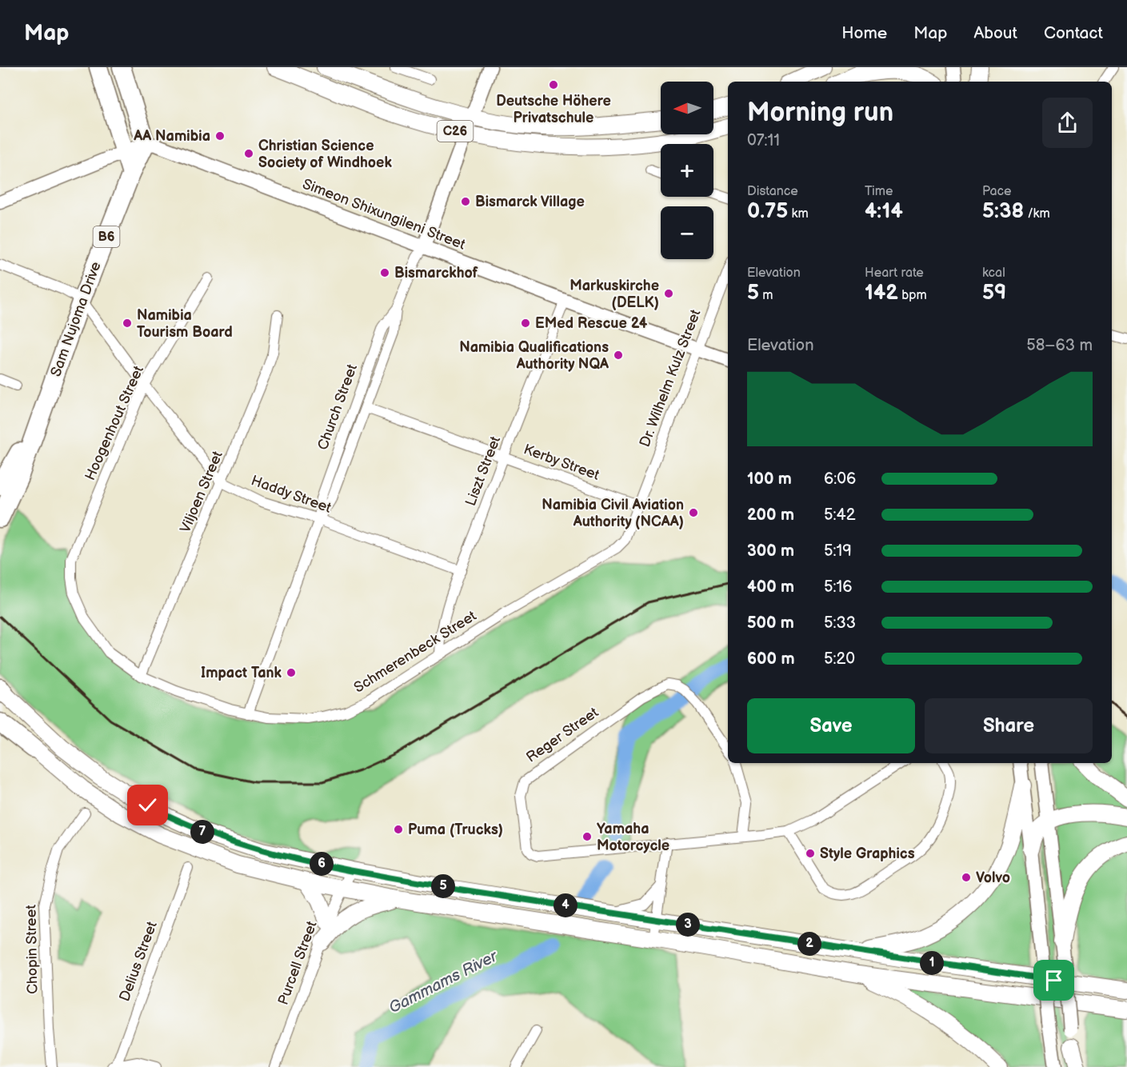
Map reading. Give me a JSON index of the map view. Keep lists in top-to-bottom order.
{
  "streets": {
    "highway": ["B6", "Sam Nujoma Drive"],
    "main road": ["C26"],
    "street": [
      "Simeon Shixungileni Street",
      "Dr. Wilhelm Kulz Street",
      "Church Street",
      "Hoogenhout Street",
      "Kerby Street",
      "Liszt Street",
      "Viljoen Street",
      "Haddy Street",
      "Schmerenbeck Street",
      "Reger Street",
      "Chopin Street",
      "Delius Street",
      "Purcell Street"
    ]
  },
  "crossings": [
    ["C26", "Church Street"],
    ["Simeon Shixungileni Street", "Sam Nujoma Drive"],
    ["Simeon Shixungileni Street", "Dr. Wilhelm Kulz Street"],
    ["Simeon Shixungileni Street", "Church Street"],
    ["Simeon Shixungileni Street", "Liszt Street"],
    ["Sam Nujoma Drive", "Haddy Street"],
    ["Dr. Wilhelm Kulz Street", "Kerby Street"],
    ["Dr. Wilhelm Kulz Street", "Schmerenbeck Street"],
    ["Church Street", "Kerby Street"],
    ["Church Street", "Haddy Street"],
    ["Church Street", "Schmerenbeck Street"],
    ["Hoogenhout Street", "Haddy Street"],
    ["Hoogenhout Street", "Schmerenbeck Street"],
    ["Kerby Street", "Liszt Street"],
    ["Kerby Street", "Schmerenbeck Street"],
    ["Liszt Street", "Haddy Street"],
    ["Liszt Street", "Schmerenbeck Street"],
    ["Viljoen Street", "Haddy Street"],
    ["Viljoen Street", "Schmerenbeck Street"]
  ],
  "water": ["Gammams River"],
  "places": [
    "Deutsche Höhere Privatschule",
    "AA Namibia",
    "Christian Science Society of Windhoek",
    "Bismarck Village",
    "Bismarckhof",
    "Markuskirche (DELK)",
    "Namibia Tourism Board",
    "EMed Rescue 24",
    "Namibia Qualifications Authority NQA",
    "Namibia Civil Aviation Authority (NCAA)",
    "Impact Tank",
    "Puma (Trucks)",
    "Yamaha Motorcycle",
    "Style Graphics",
    "Volvo"
  ],
  "north": "left",
  "page": {
    "header": "Map",
    "nav": [
      "Home",
      "Map",
      "About",
      "Contact"
    ],
    "map_buttons": ["+", "−"],
    "heading": ["Morning run", "07:11"],
    "stats": [
      ["Distance", "0.75 km"],
      ["Time", "4:14"],
      ["Pace", "5:38 /km"],
      ["Elevation", "5 m"],
      ["Heart rate", "142 bpm"],
      ["kcal", "59"]
    ],
    "chart": ["Elevation", "58–63 m"],
    "list": [
      {
        "name": "100 m",
        "note": "6:06"
      },
      {
        "name": "200 m",
        "note": "5:42"
      },
      {
        "name": "300 m",
        "note": "5:19"
      },
      {
        "name": "400 m",
        "note": "5:16"
      },
      {
        "name": "500 m",
        "note": "5:33"
      },
      {
        "name": "600 m",
        "note": "5:20"
      }
    ],
    "buttons": ["Save", "Share"],
    "pins": [
      "7",
      "6",
      "5",
      "4",
      "3",
      "2",
      "1"
    ]
  }
}
